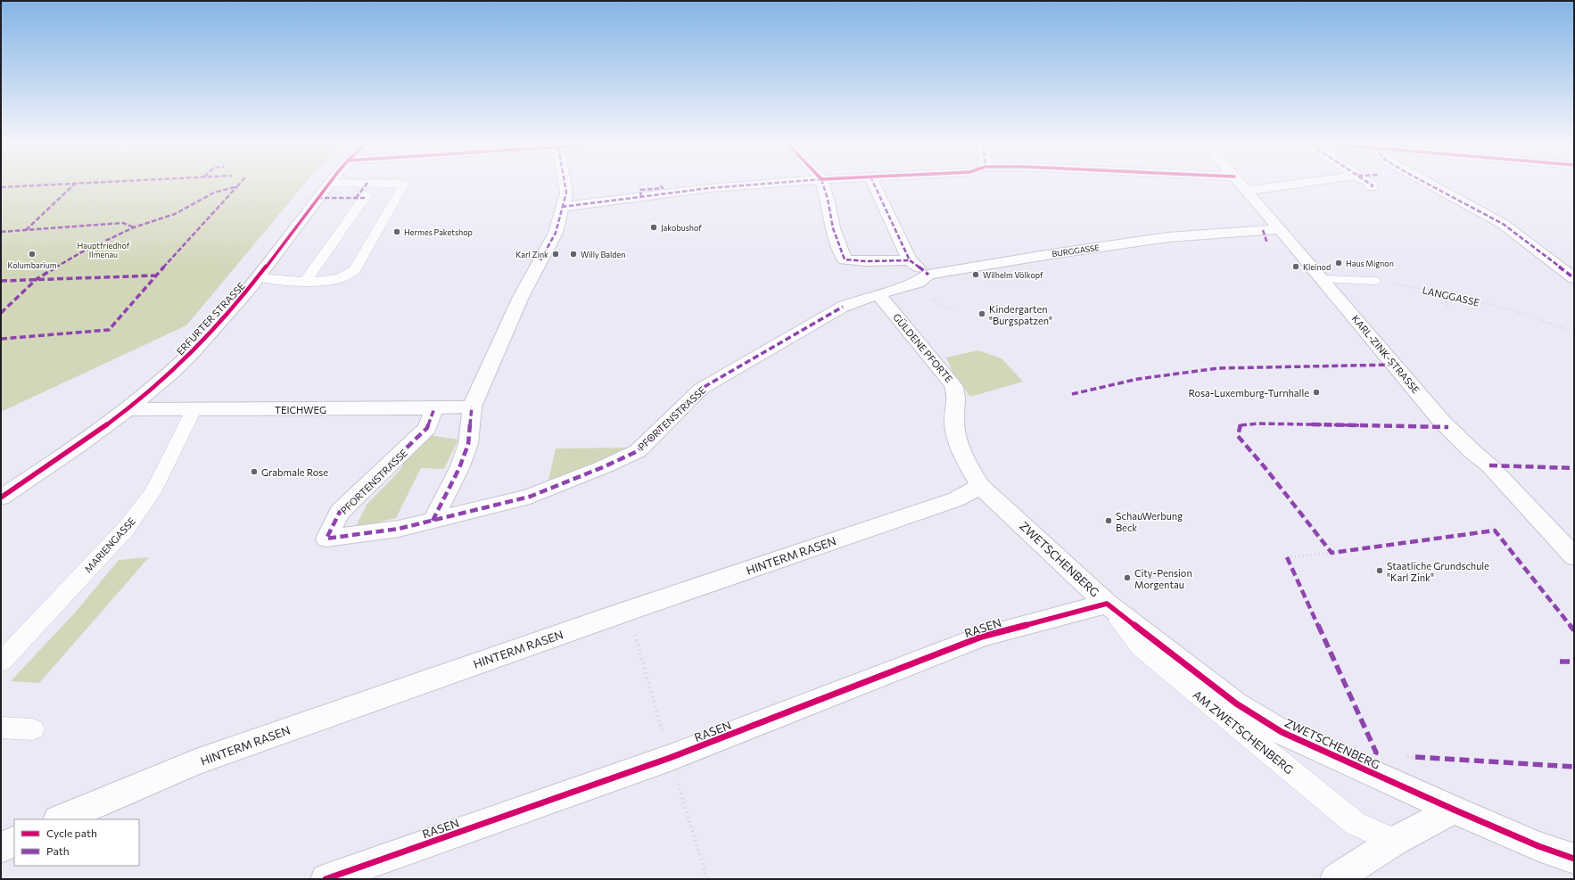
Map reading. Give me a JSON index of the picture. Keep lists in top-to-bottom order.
{
  "streets": {
    "street": [
      "BURGGASSE",
      "ERFURTER STRASSE",
      "GÜLDENE PFORTE",
      "KARL-ZINK-STRASSE",
      "TEICHWEG",
      "PFORTENSTRASSE",
      "HINTERM RASEN",
      "ZWETSCHENBERG",
      "RASEN"
    ],
    "lane": ["MARIENGASSE", "AM ZWETSCHENBERG"],
    "path": ["LANGGASSE"]
  },
  "crossings": [
    ["BURGGASSE", "GÜLDENE PFORTE"],
    ["BURGGASSE", "KARL-ZINK-STRASSE"],
    ["BURGGASSE", "PFORTENSTRASSE"],
    ["ERFURTER STRASSE", "TEICHWEG"],
    ["GÜLDENE PFORTE", "PFORTENSTRASSE"],
    ["GÜLDENE PFORTE", "HINTERM RASEN"],
    ["GÜLDENE PFORTE", "ZWETSCHENBERG"],
    ["TEICHWEG", "PFORTENSTRASSE"],
    ["TEICHWEG", "MARIENGASSE"],
    ["HINTERM RASEN", "ZWETSCHENBERG"],
    ["ZWETSCHENBERG", "RASEN"],
    ["ZWETSCHENBERG", "AM ZWETSCHENBERG"],
    ["RASEN", "AM ZWETSCHENBERG"]
  ],
  "parks": ["Hauptfriedhof Ilmenau"],
  "places": [
    "Jakobushof",
    "Hermes Paketshop",
    "Kolumbarium",
    "Karl Zink",
    "Willy Balden",
    "Haus Mignon",
    "Kleinod",
    "Wilhelm Völkopf",
    "Kindergarten \"Burgspatzen\"",
    "Rosa-Luxemburg-Turnhalle",
    "Grabmale Rose",
    "SchauWerbung Beck",
    "Staatliche Grundschule \"Karl Zink\"",
    "City-Pension Morgentau"
  ],
  "legend": ["Cycle path", "Path"]
}
